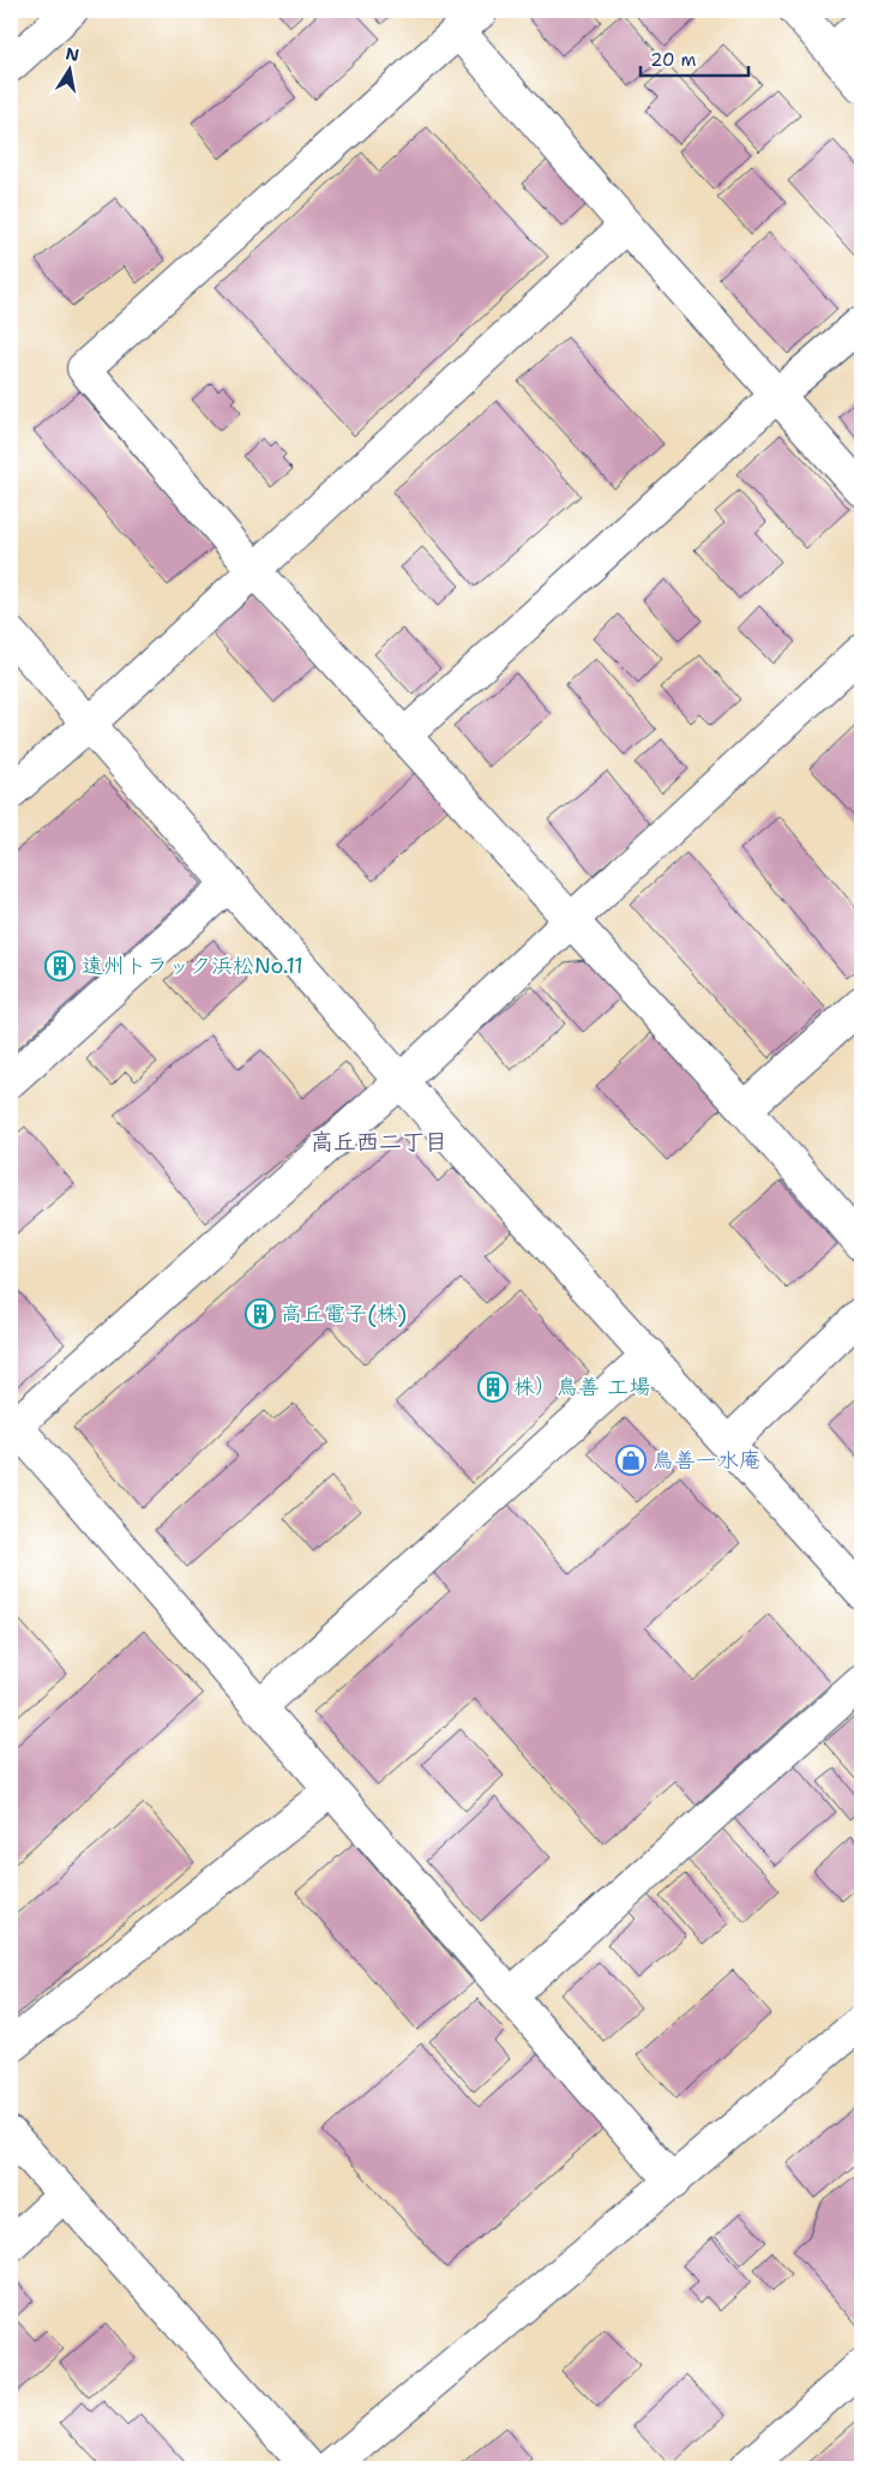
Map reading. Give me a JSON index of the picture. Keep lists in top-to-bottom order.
{
  "districts": ["高丘西二丁目"],
  "places": {
    "building": ["遠州トラック浜松No.11", "高丘電子(株)", "株）鳥善 工場"],
    "shop": ["鳥善一水庵"]
  },
  "scale_bar": "20 m",
  "north": "top"
}
